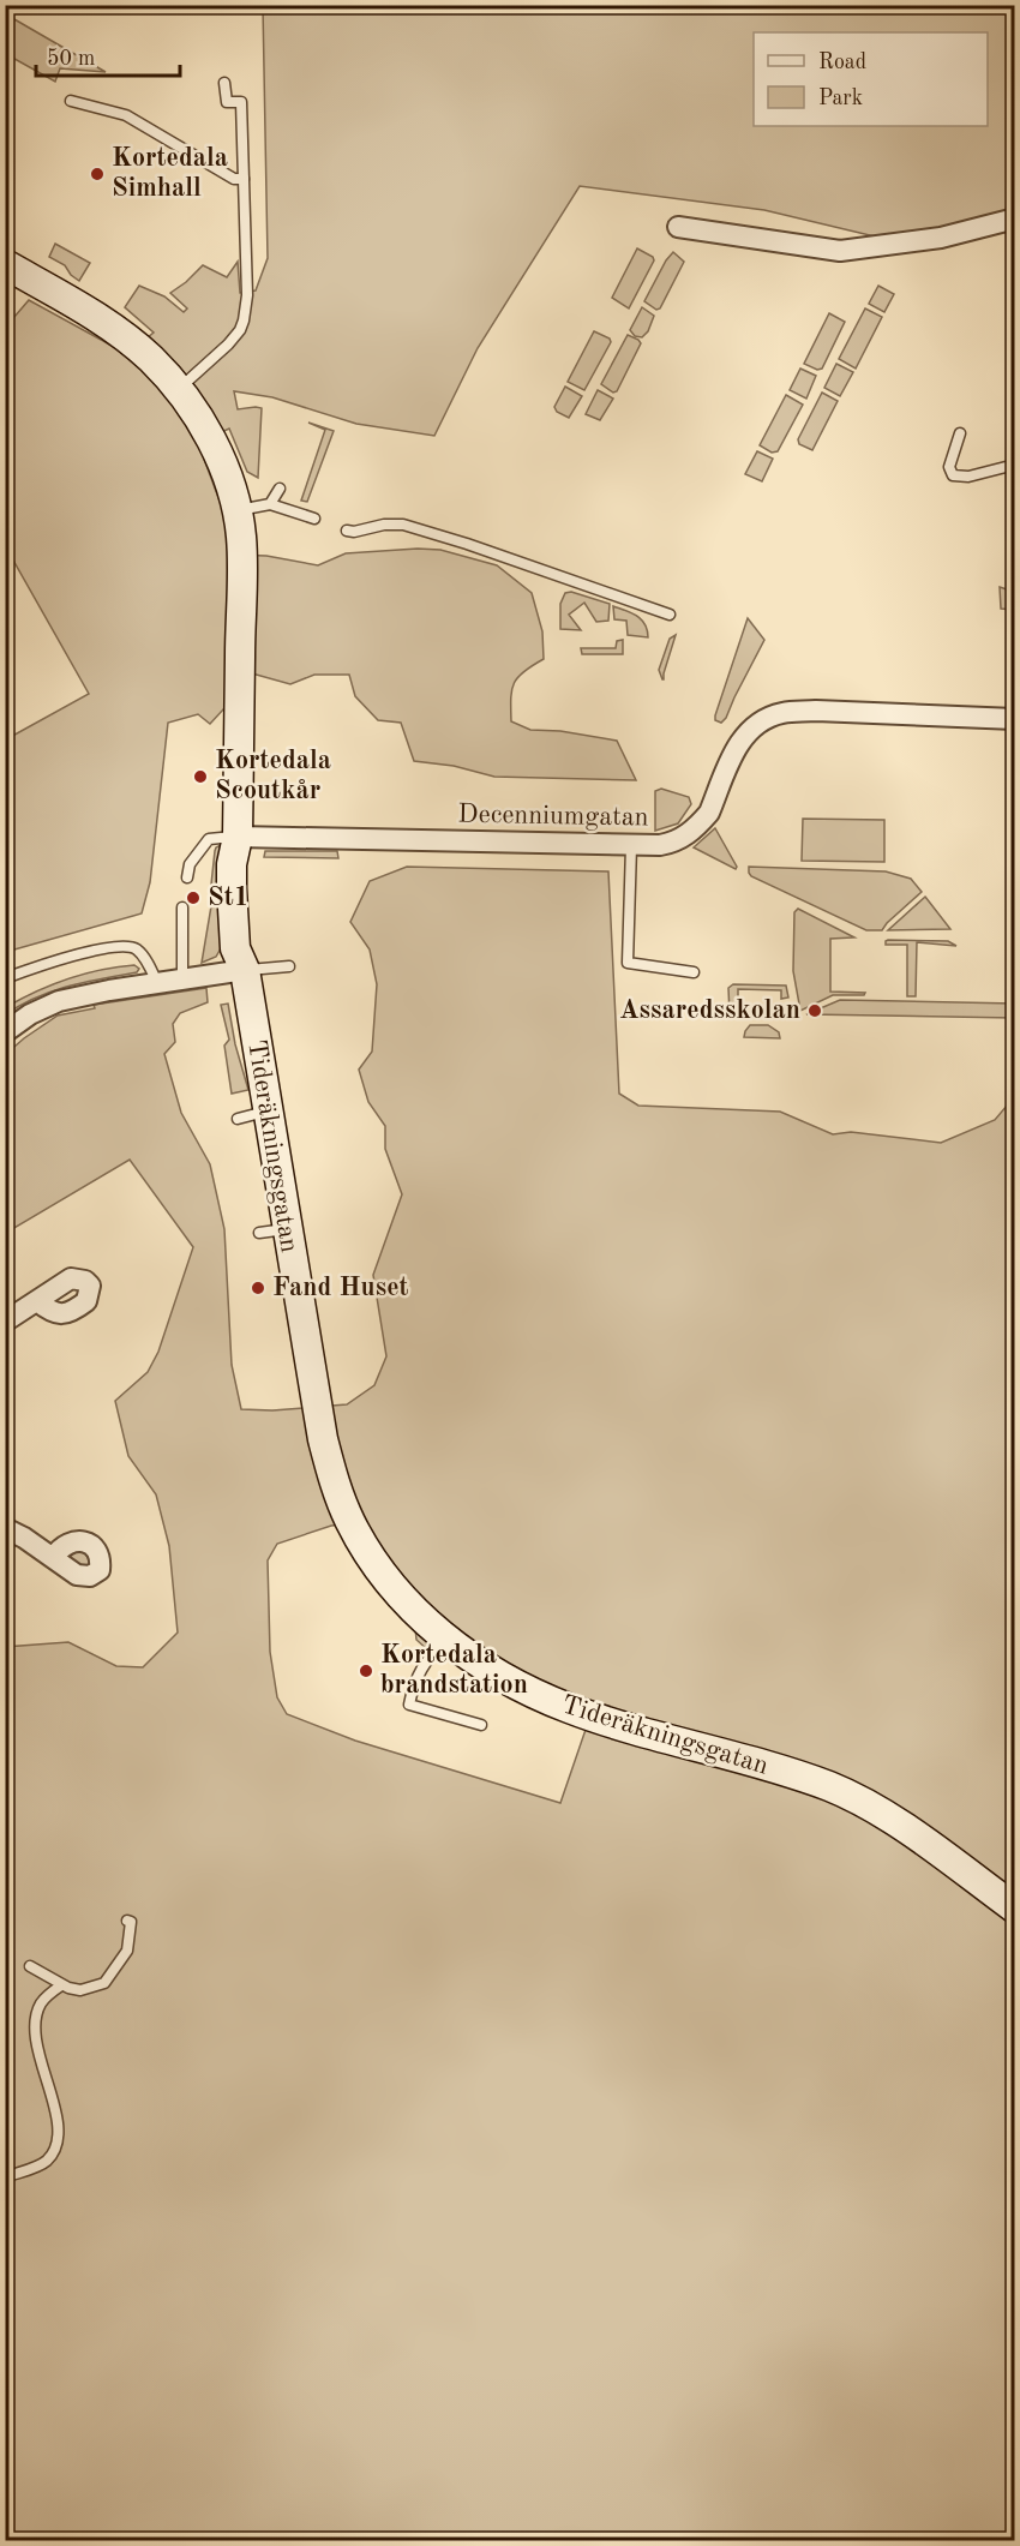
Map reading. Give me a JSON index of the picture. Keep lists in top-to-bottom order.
{
  "streets": {
    "street": ["Decenniumgatan", "Tideräkningsgatan"]
  },
  "crossings": [
    ["Decenniumgatan", "Tideräkningsgatan"]
  ],
  "places": [
    "Kortedala Simhall",
    "Kortedala Scoutkår",
    "St1",
    "Assaredsskolan",
    "Fand Huset",
    "Kortedala brandstation"
  ],
  "legend": ["Road", "Park"],
  "scale_bar": "50 m"
}
